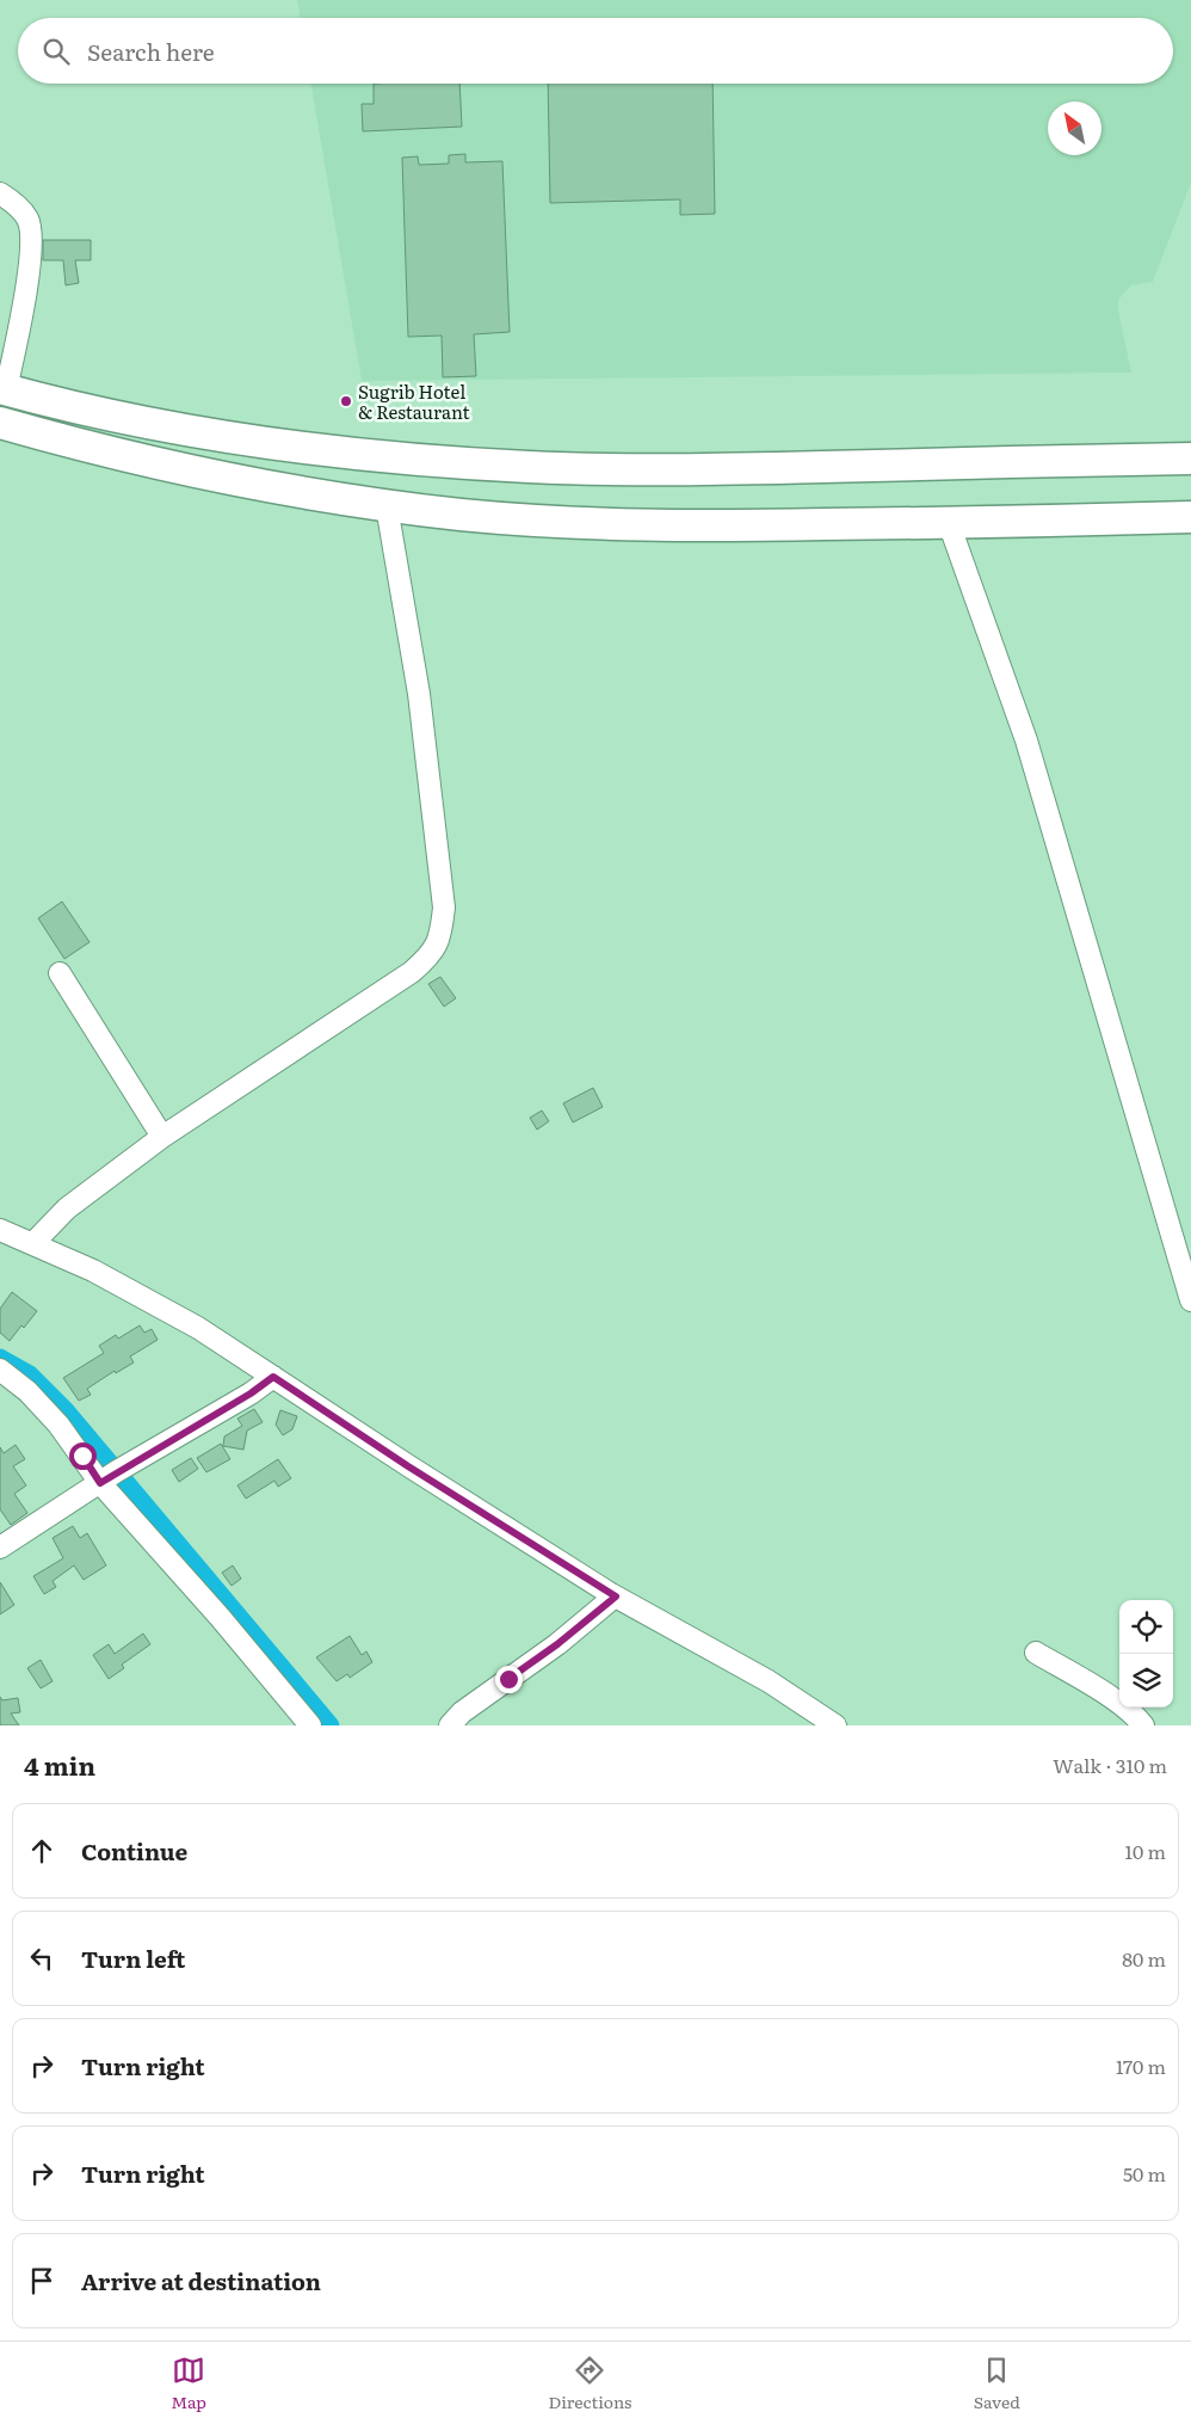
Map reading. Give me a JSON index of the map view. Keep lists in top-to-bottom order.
{
  "places": ["Sugrib Hotel & Restaurant"],
  "north": "top left",
  "page": {
    "search": "Search here",
    "heading": ["4 min", "Walk · 310 m"],
    "list": [
      ["Continue", "10 m"],
      ["Turn left", "80 m"],
      ["Turn right", "170 m"],
      ["Turn right", "50 m"],
      "Arrive at destination"
    ],
    "nav": ["Map", "Directions", "Saved"]
  }
}
